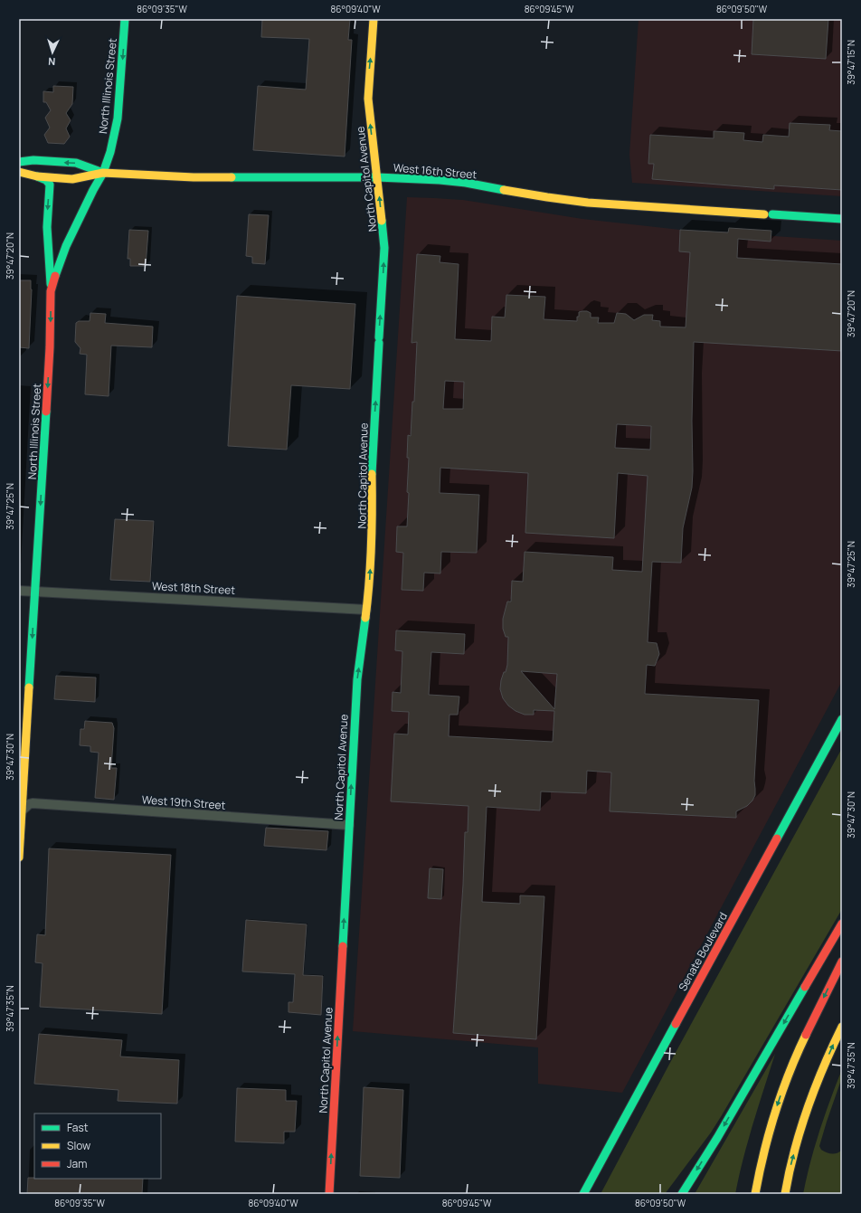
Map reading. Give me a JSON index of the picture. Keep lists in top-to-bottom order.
{
  "streets": {
    "main road": [
      "North Illinois Street",
      "West 16th Street",
      "North Capitol Avenue",
      "Senate Boulevard"
    ],
    "street": ["West 18th Street", "West 19th Street"]
  },
  "crossings": [
    ["North Illinois Street", "West 16th Street"],
    ["North Illinois Street", "West 18th Street"],
    ["North Illinois Street", "West 19th Street"],
    ["West 16th Street", "North Capitol Avenue"],
    ["North Capitol Avenue", "West 18th Street"],
    ["North Capitol Avenue", "West 19th Street"]
  ],
  "one_way": ["North Illinois Street", "North Capitol Avenue"],
  "legend": ["Fast", "Slow", "Jam"],
  "north": "bottom",
  "coordinates": [
    "86°09'35\"W",
    "86°09'40\"W",
    "86°09'45\"W",
    "86°09'50\"W",
    "39°47'15\"N",
    "39°47'20\"N",
    "39°47'25\"N",
    "39°47'30\"N",
    "39°47'35\"N"
  ]
}
